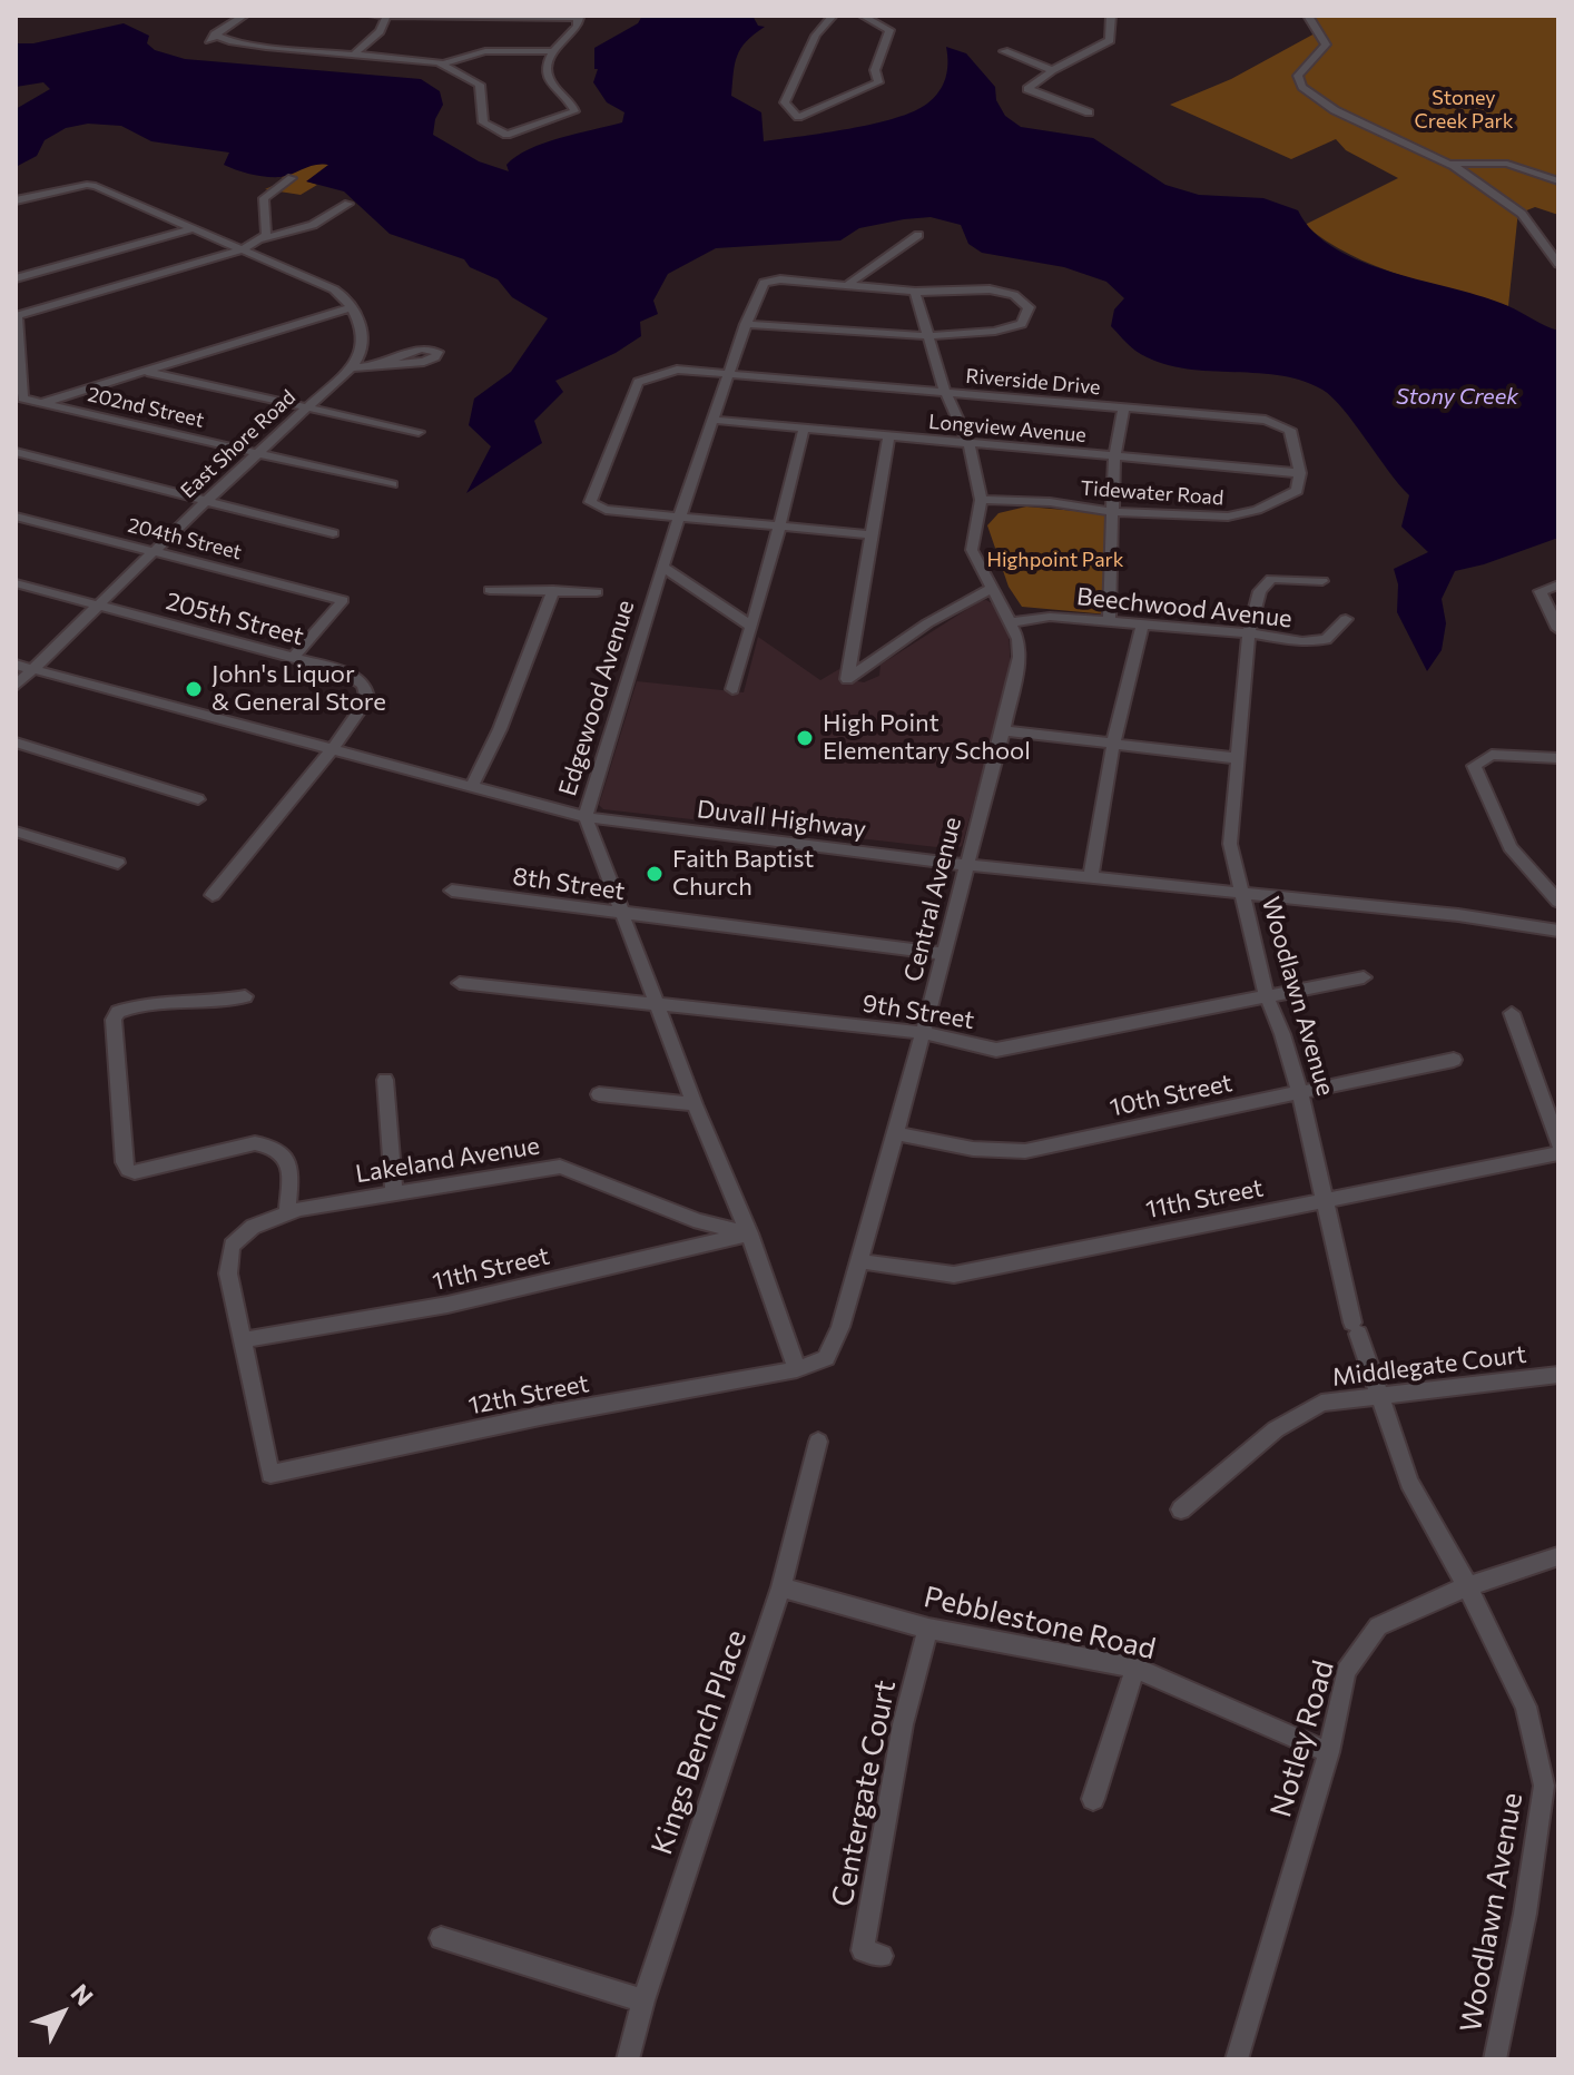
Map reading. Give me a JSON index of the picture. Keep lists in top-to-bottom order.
{
  "streets": {
    "street": [
      "Riverside Drive",
      "202nd Street",
      "Longview Avenue",
      "East Shore Road",
      "Tidewater Road",
      "204th Street",
      "Beechwood Avenue",
      "205th Street",
      "Edgewood Avenue",
      "Duvall Highway",
      "8th Street",
      "Central Avenue",
      "Woodlawn Avenue",
      "9th Street",
      "10th Street",
      "Lakeland Avenue",
      "11th Street",
      "Middlegate Court",
      "12th Street",
      "Pebblestone Road",
      "Notley Road",
      "Kings Bench Place",
      "Centergate Court"
    ]
  },
  "crossings": [
    ["Riverside Drive", "Longview Avenue"],
    ["Riverside Drive", "Tidewater Road"],
    ["Riverside Drive", "Edgewood Avenue"],
    ["202nd Street", "East Shore Road"],
    ["Longview Avenue", "Tidewater Road"],
    ["Longview Avenue", "Edgewood Avenue"],
    ["East Shore Road", "204th Street"],
    ["East Shore Road", "205th Street"],
    ["East Shore Road", "Duvall Highway"],
    ["204th Street", "205th Street"],
    ["Beechwood Avenue", "Central Avenue"],
    ["Beechwood Avenue", "Woodlawn Avenue"],
    ["205th Street", "Duvall Highway"],
    ["Edgewood Avenue", "Duvall Highway"],
    ["Edgewood Avenue", "8th Street"],
    ["Edgewood Avenue", "Central Avenue"],
    ["Edgewood Avenue", "9th Street"],
    ["Edgewood Avenue", "Lakeland Avenue"],
    ["Edgewood Avenue", "11th Street"],
    ["Edgewood Avenue", "12th Street"],
    ["Duvall Highway", "Central Avenue"],
    ["Duvall Highway", "Woodlawn Avenue"],
    ["8th Street", "Central Avenue"],
    ["Central Avenue", "9th Street"],
    ["Central Avenue", "10th Street"],
    ["Central Avenue", "11th Street"],
    ["Central Avenue", "12th Street"],
    ["Woodlawn Avenue", "9th Street"],
    ["Woodlawn Avenue", "10th Street"],
    ["Woodlawn Avenue", "11th Street"],
    ["Woodlawn Avenue", "Middlegate Court"],
    ["Woodlawn Avenue", "Notley Road"],
    ["Lakeland Avenue", "11th Street"],
    ["Lakeland Avenue", "12th Street"],
    ["11th Street", "12th Street"],
    ["Pebblestone Road", "Notley Road"],
    ["Pebblestone Road", "Kings Bench Place"],
    ["Pebblestone Road", "Centergate Court"]
  ],
  "water": ["Stony Creek"],
  "parks": ["Stoney Creek Park", "Highpoint Park"],
  "places": ["John's Liquor & General Store", "High Point Elementary School", "Faith Baptist Church"],
  "north": "top right"
}
